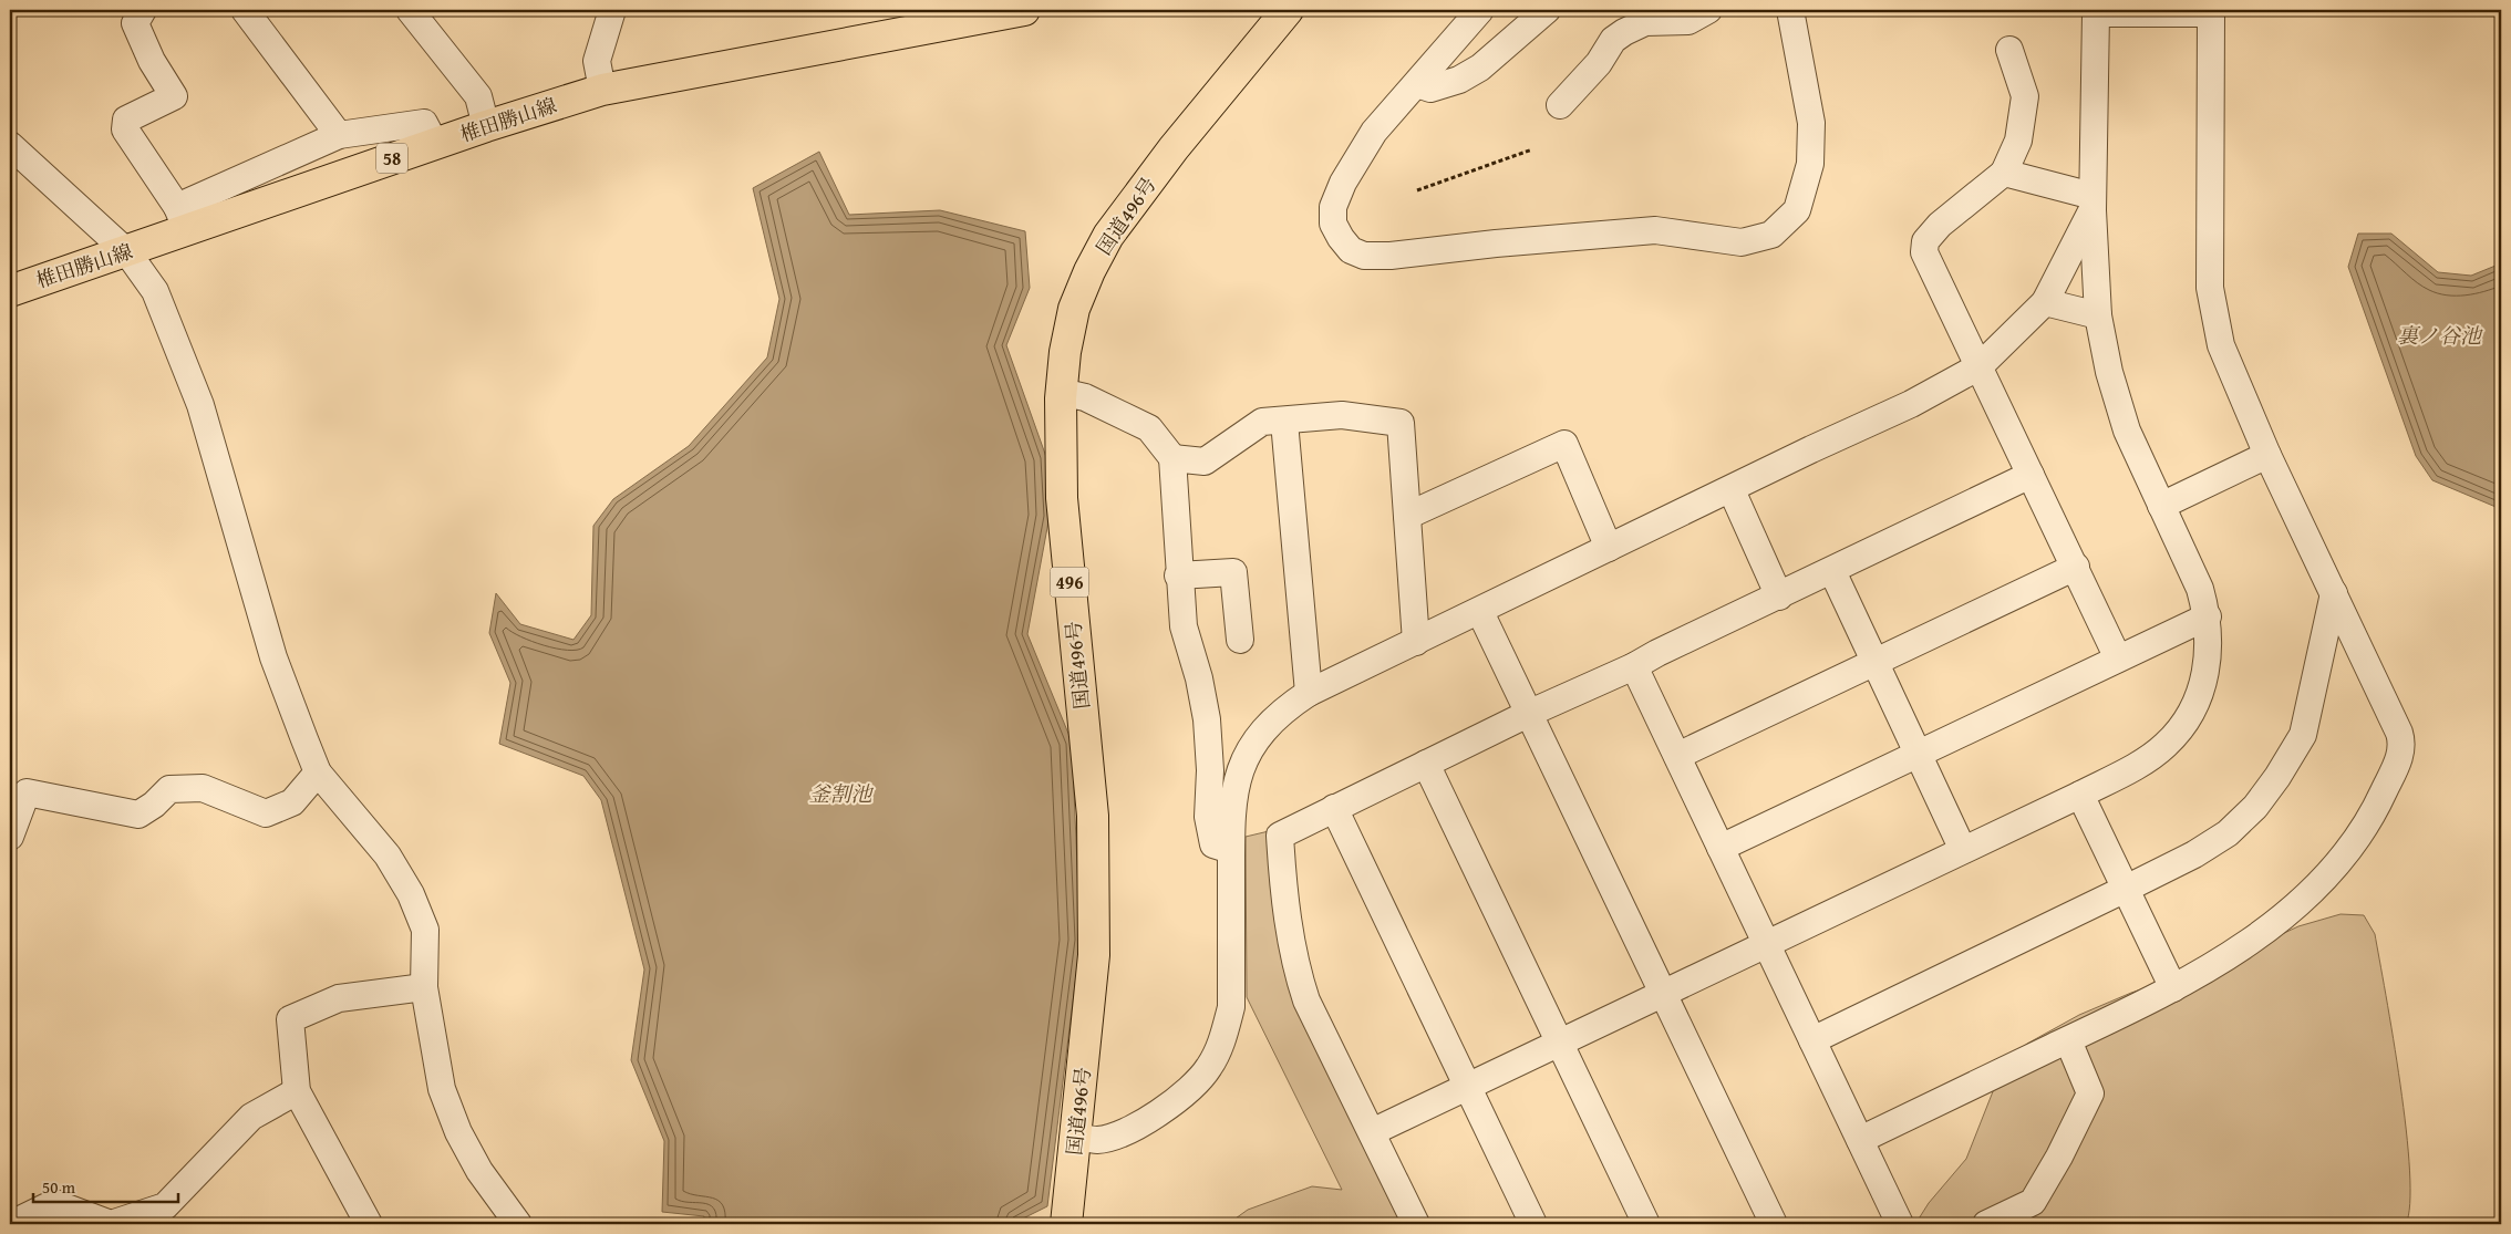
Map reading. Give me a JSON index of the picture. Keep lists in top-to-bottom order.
{
  "streets": {
    "main road": [
      "椎田勝山線",
      "58",
      "国道496号",
      "496"
    ]
  },
  "water": ["裏ノ谷池", "釜割池"],
  "scale_bar": "50 m"
}
